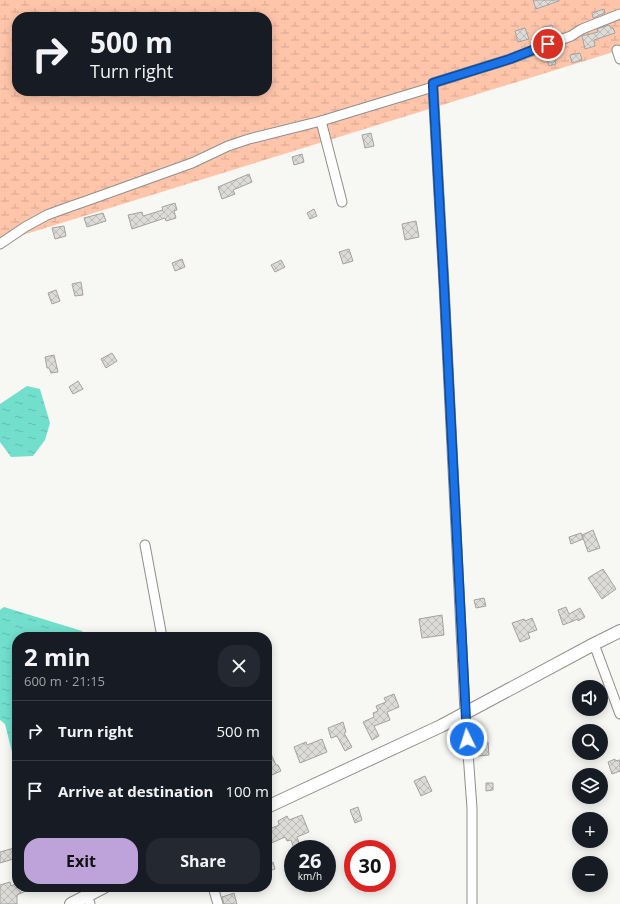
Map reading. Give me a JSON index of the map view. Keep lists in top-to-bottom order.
{
  "page": {
    "turn": ["500 m", "Turn right"],
    "heading": ["2 min", "600 m · 21:15"],
    "map_buttons": ["+", "−"],
    "list": [
      {
        "name": "Turn right",
        "value": "500 m"
      },
      {
        "name": "Arrive at destination",
        "value": "100 m"
      }
    ],
    "buttons": ["Exit", "Share"],
    "speed": "26 km/h",
    "limit": "30"
  }
}
